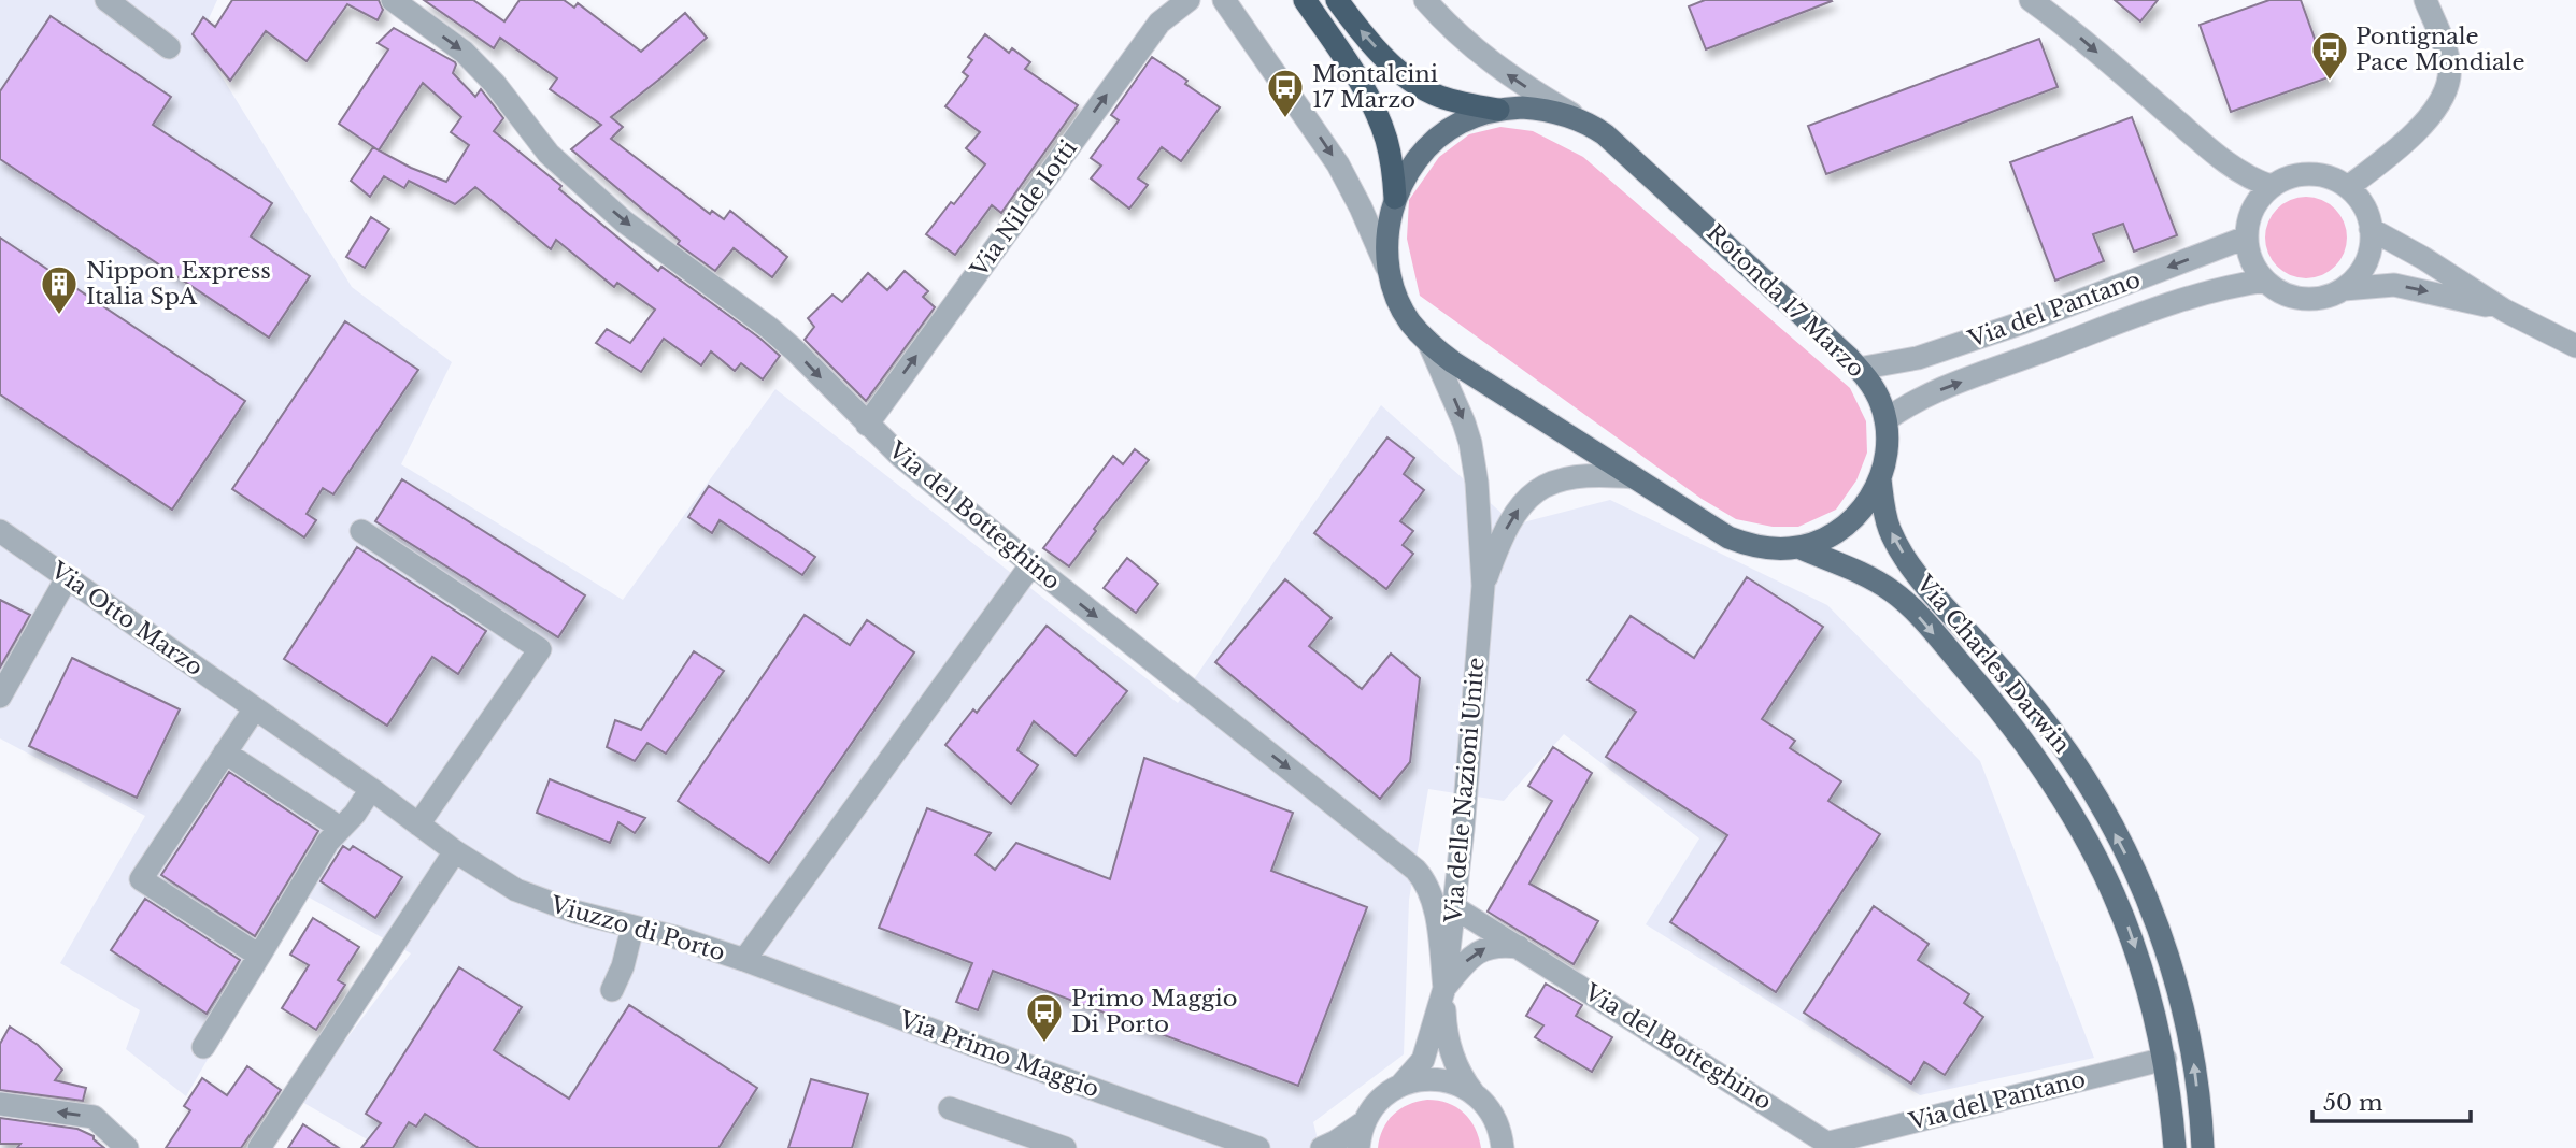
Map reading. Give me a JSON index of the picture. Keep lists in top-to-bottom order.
{
  "streets": {
    "main road": ["Rotonda 17 Marzo", "Via Charles Darwin"],
    "street": [
      "Via Nilde Iotti",
      "Via del Pantano",
      "Via del Botteghino",
      "Via Otto Marzo",
      "Via delle Nazioni Unite",
      "Viuzzo di Porto",
      "Via Primo Maggio"
    ]
  },
  "crossings": [
    ["Via Nilde Iotti", "Via del Botteghino"],
    ["Rotonda 17 Marzo", "Via del Pantano"],
    ["Rotonda 17 Marzo", "Via Charles Darwin"],
    ["Rotonda 17 Marzo", "Via delle Nazioni Unite"],
    ["Via del Pantano", "Via del Botteghino"],
    ["Via del Pantano", "Via Charles Darwin"],
    ["Via del Botteghino", "Via delle Nazioni Unite"],
    ["Via del Botteghino", "Viuzzo di Porto"],
    ["Via Otto Marzo", "Viuzzo di Porto"],
    ["Viuzzo di Porto", "Via Primo Maggio"]
  ],
  "one_way": ["Via Nilde Iotti", "Via del Botteghino"],
  "places": {
    "bus stop": ["Pontignale Pace Mondiale", "Montalcini 17 Marzo", "Primo Maggio Di Porto"],
    "building": ["Nippon Express Italia SpA"]
  },
  "scale_bar": "50 m"
}
